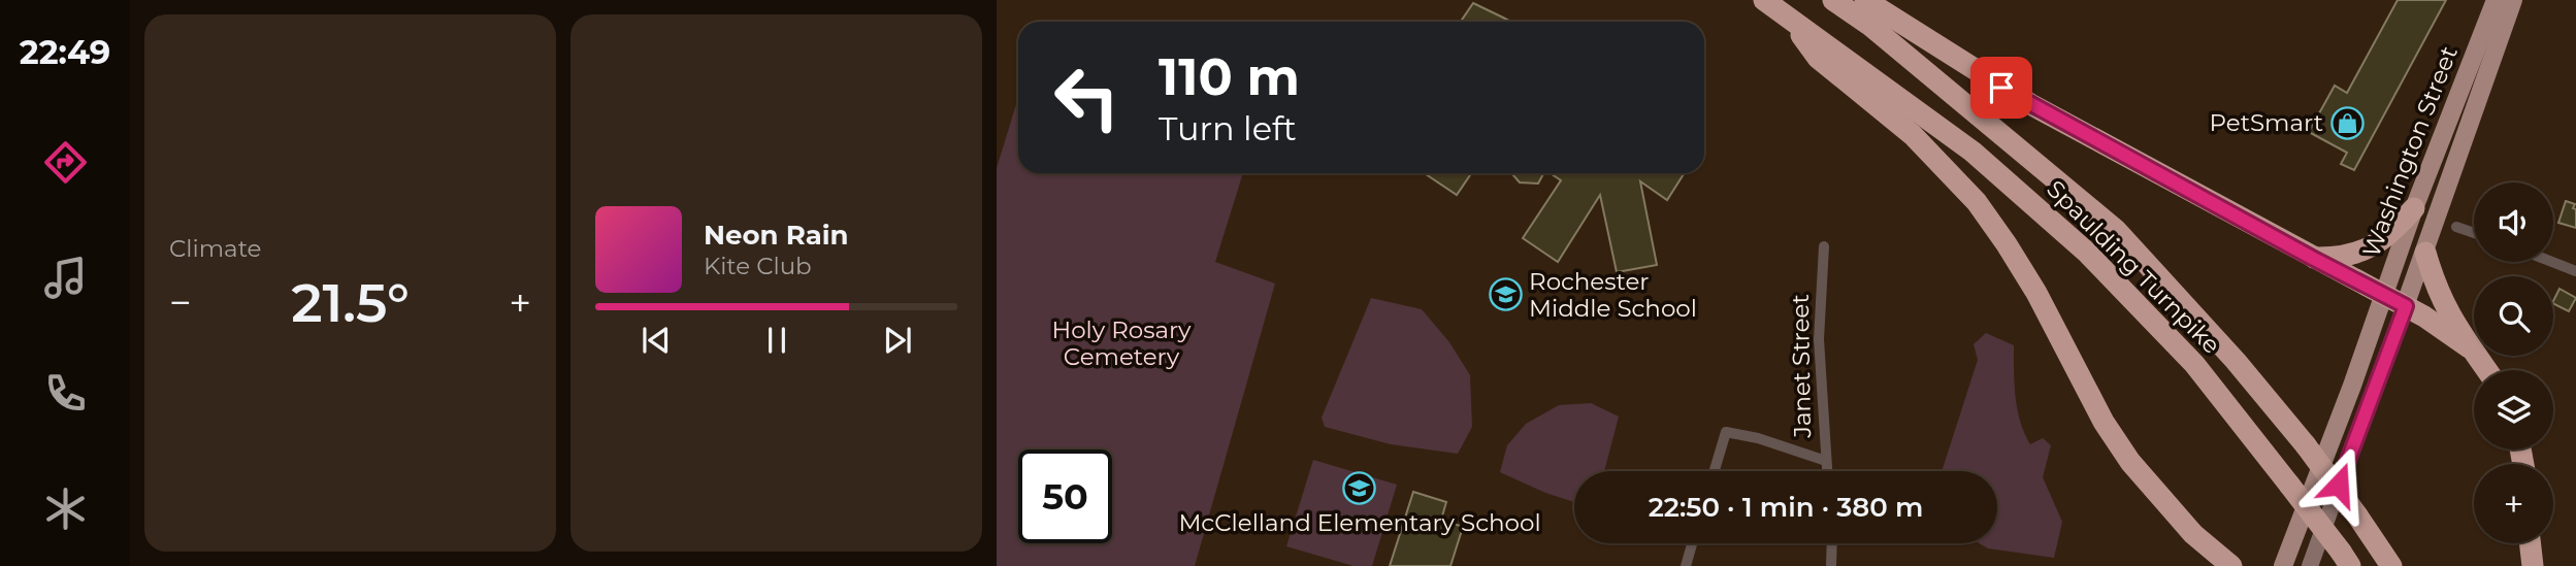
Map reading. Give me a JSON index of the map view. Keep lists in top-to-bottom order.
{
  "streets": {
    "highway": ["Spaulding Turnpike"],
    "main road": ["Washington Street"],
    "street": ["Janet Street"]
  },
  "parks": ["Holy Rosary Cemetery"],
  "places": {
    "shop": ["PetSmart"],
    "school or university": ["Rochester Middle School", "McClelland Elementary School"]
  },
  "page": {
    "tabs": "22:49",
    "tile": "Climate",
    "turn": ["110 m", "Turn left"],
    "map_buttons": "+",
    "song": ["Neon Rain", "Kite Club"],
    "heat": ["−", "21.5°", "+"],
    "limit": "50",
    "trip": "22:50 · 1 min · 380 m"
  }
}
